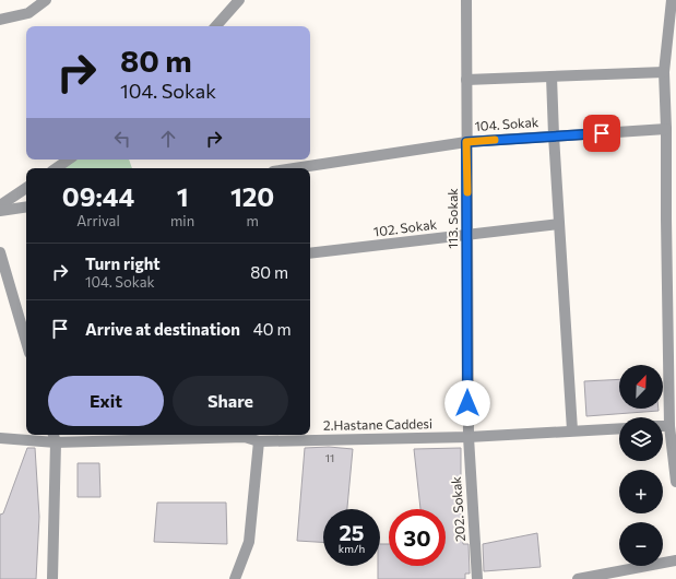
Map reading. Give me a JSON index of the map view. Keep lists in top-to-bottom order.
{
  "streets": {
    "street": [
      "104. Sokak",
      "113. Sokak",
      "102. Sokak",
      "2.Hastane Caddesi",
      "202. Sokak"
    ]
  },
  "crossings": [
    ["104. Sokak", "113. Sokak"],
    ["113. Sokak", "102. Sokak"],
    ["113. Sokak", "2.Hastane Caddesi"],
    ["113. Sokak", "202. Sokak"],
    ["2.Hastane Caddesi", "202. Sokak"]
  ],
  "house_numbers": ["11"],
  "north": "top right",
  "page": {
    "turn": ["80 m", "104. Sokak"],
    "eta": [
      "09:44",
      "Arrival",
      "1",
      "min",
      "120",
      "m"
    ],
    "list": [
      {
        "name": "Turn right",
        "note": "104. Sokak",
        "value": "80 m"
      },
      {
        "name": "Arrive at destination",
        "value": "40 m"
      }
    ],
    "map_buttons": ["+", "−"],
    "buttons": ["Exit", "Share"],
    "speed": "25 km/h",
    "limit": "30"
  }
}
